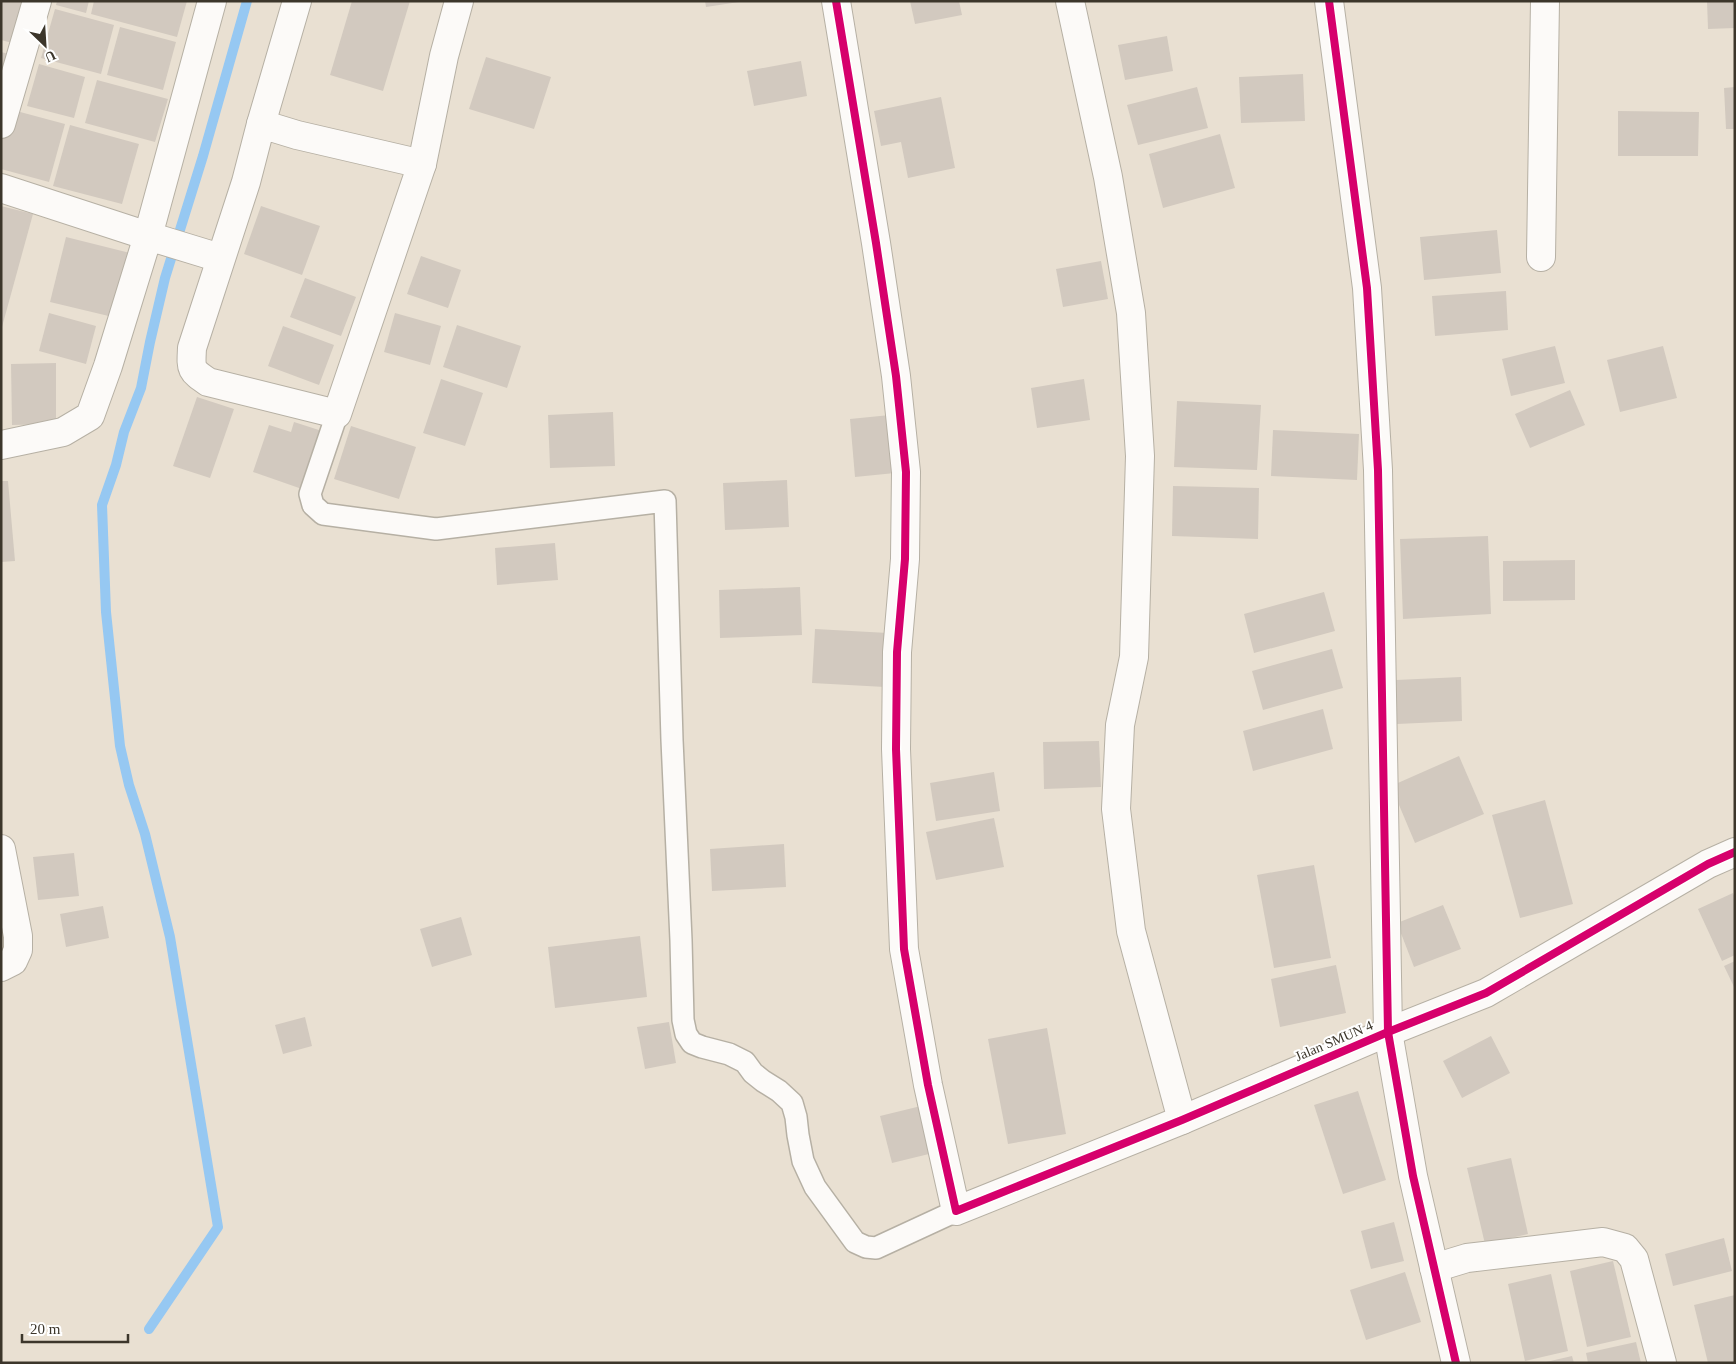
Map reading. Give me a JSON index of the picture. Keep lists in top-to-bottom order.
{
  "streets": {
    "street": ["Jalan SMUN 4"]
  },
  "scale_bar": "20 m",
  "north": "bottom right"
}
